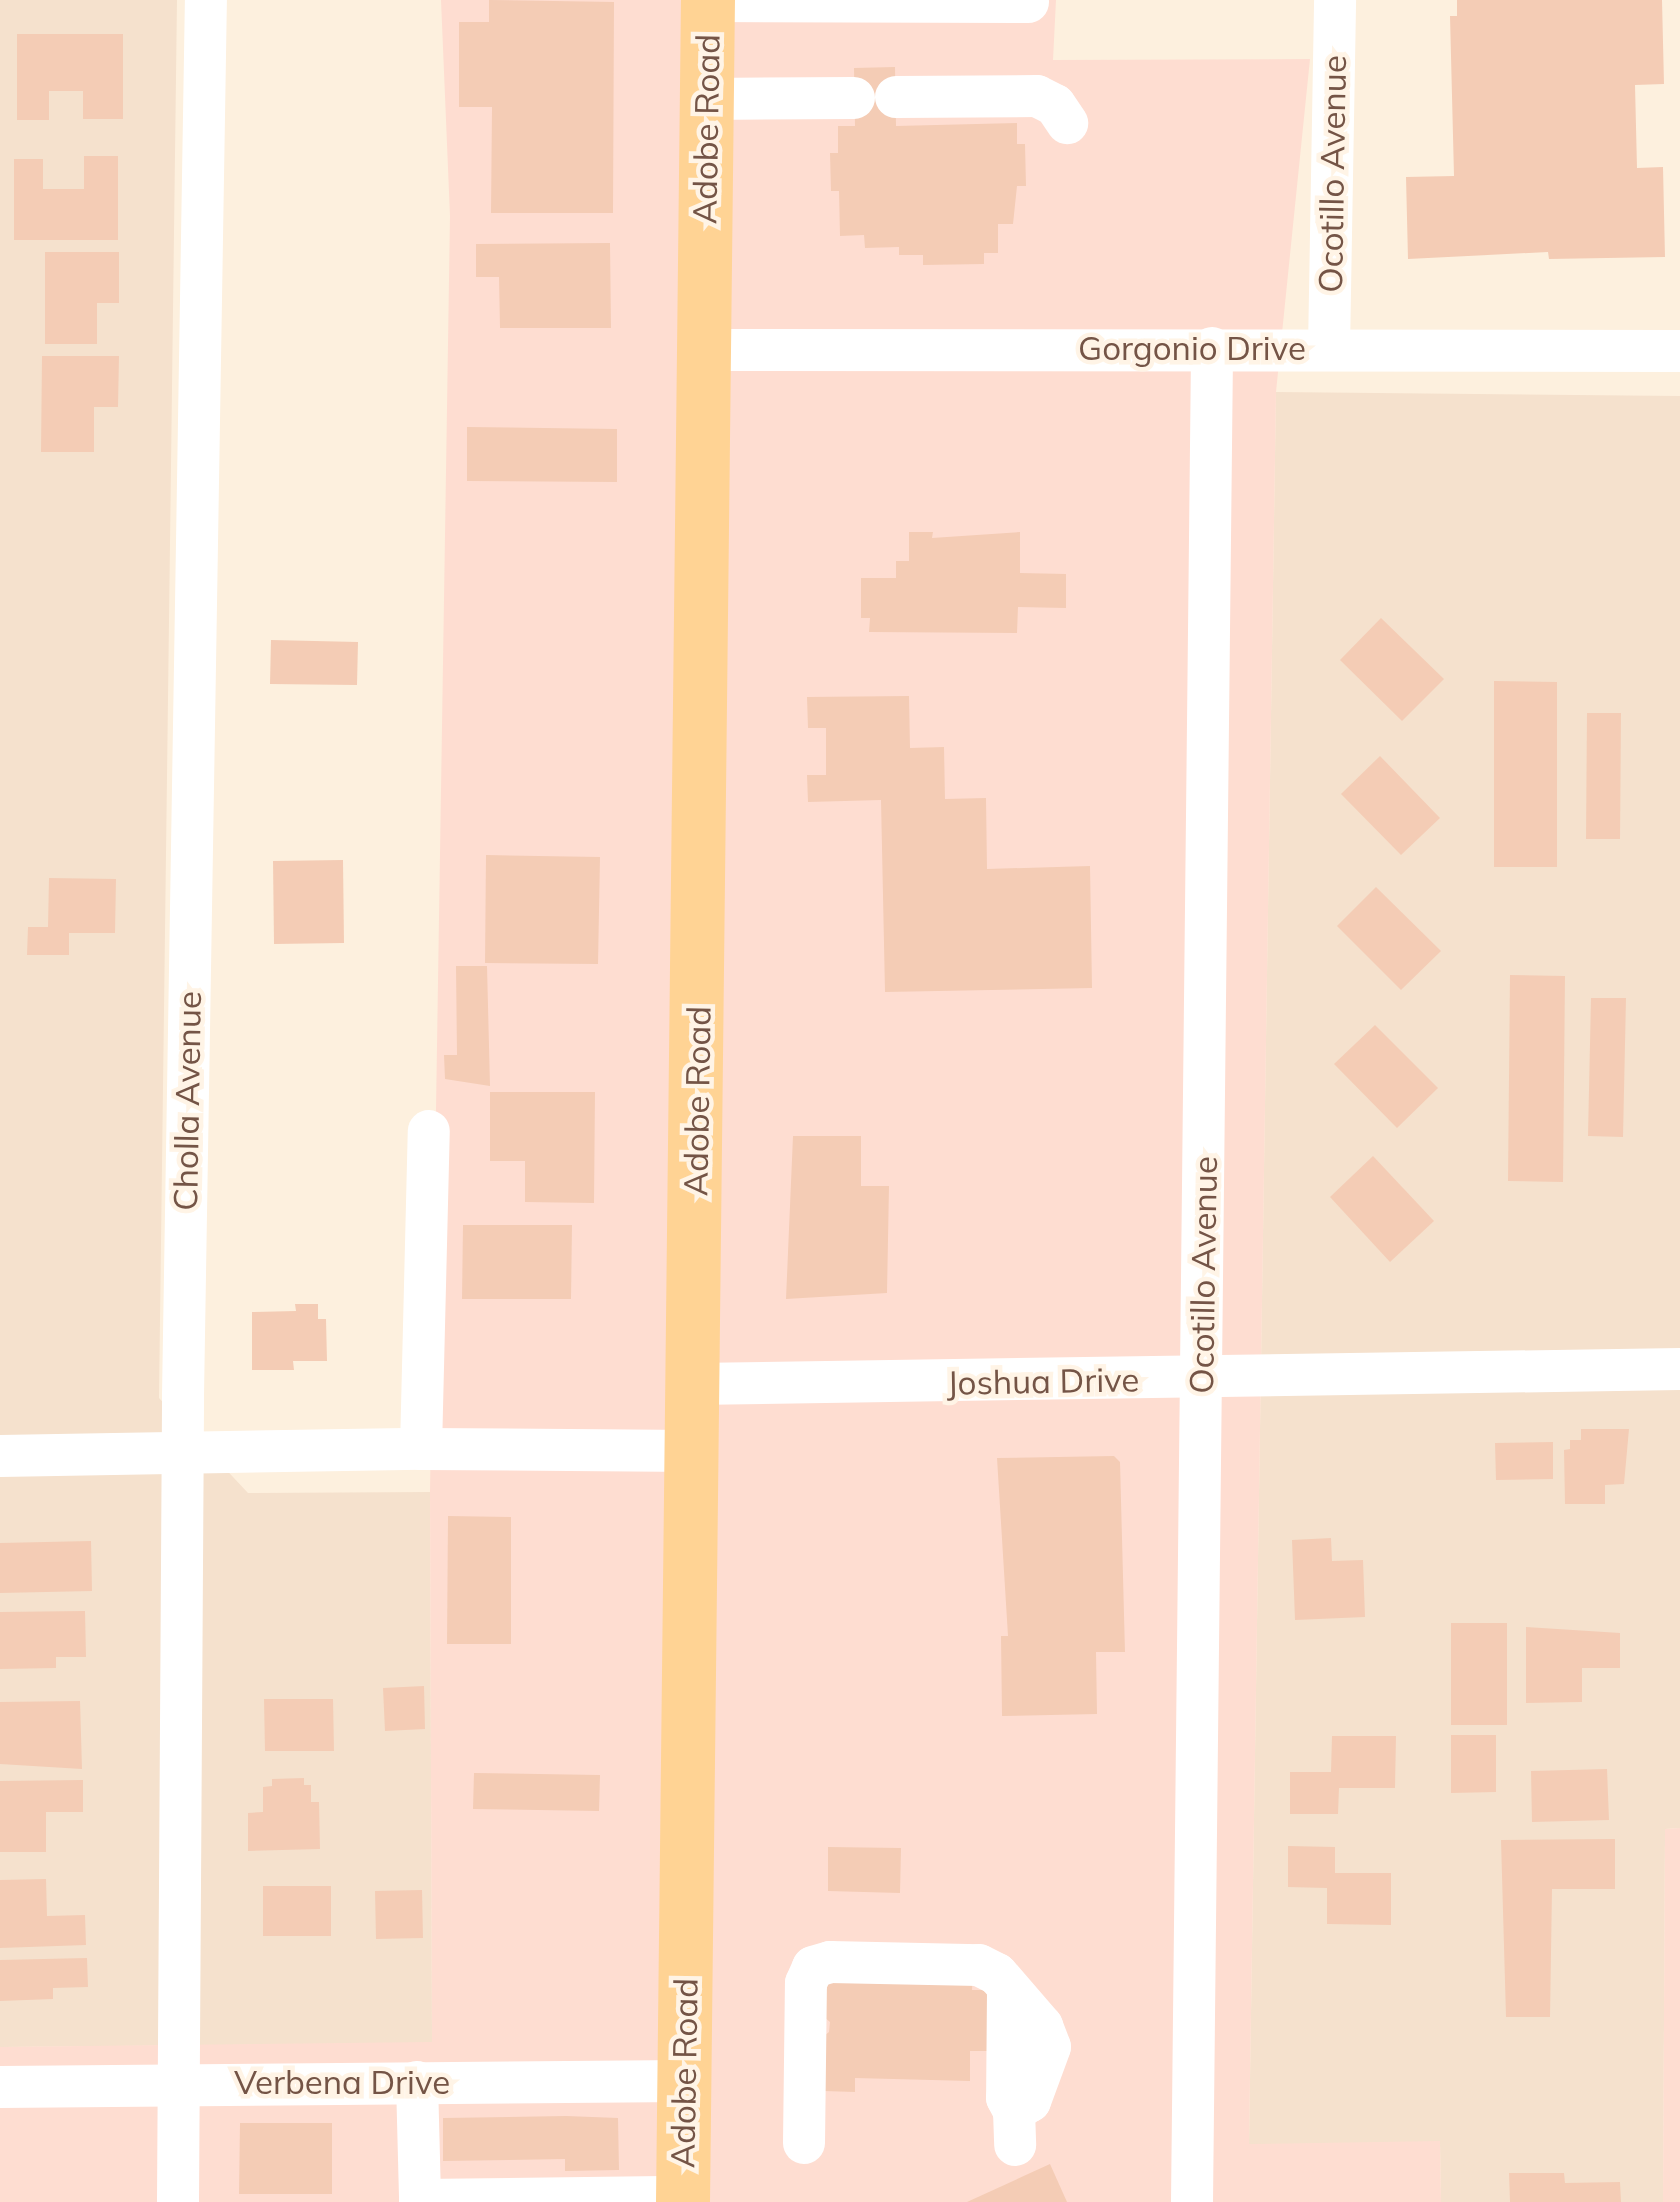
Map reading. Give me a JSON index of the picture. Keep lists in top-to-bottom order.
{
  "streets": {
    "main road": ["Adobe Road"],
    "street": [
      "Ocotillo Avenue",
      "Gorgonio Drive",
      "Cholla Avenue",
      "Joshua Drive",
      "Verbena Drive"
    ]
  },
  "crossings": [
    ["Adobe Road", "Gorgonio Drive"],
    ["Adobe Road", "Joshua Drive"],
    ["Adobe Road", "Verbena Drive"],
    ["Ocotillo Avenue", "Gorgonio Drive"],
    ["Ocotillo Avenue", "Joshua Drive"],
    ["Cholla Avenue", "Verbena Drive"]
  ]
}
